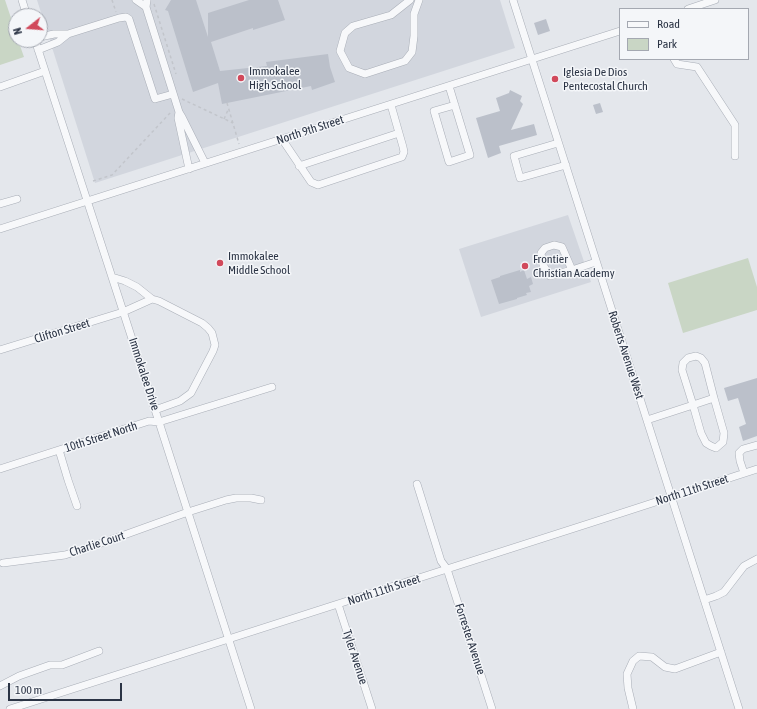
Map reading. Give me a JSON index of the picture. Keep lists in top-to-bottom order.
{
  "streets": {
    "street": [
      "North 9th Street",
      "Clifton Street",
      "Roberts Avenue West",
      "Immokalee Drive",
      "10th Street North",
      "North 11th Street",
      "Charlie Court",
      "Forrester Avenue",
      "Tyler Avenue"
    ]
  },
  "crossings": [
    ["North 9th Street", "Roberts Avenue West"],
    ["North 9th Street", "Immokalee Drive"],
    ["Clifton Street", "Immokalee Drive"],
    ["Roberts Avenue West", "North 11th Street"],
    ["Immokalee Drive", "10th Street North"],
    ["Immokalee Drive", "North 11th Street"],
    ["Immokalee Drive", "Charlie Court"],
    ["North 11th Street", "Forrester Avenue"],
    ["North 11th Street", "Tyler Avenue"]
  ],
  "places": [
    "Immokalee High School",
    "Iglesia De Dios Pentecostal Church",
    "Immokalee Middle School",
    "Frontier Christian Academy"
  ],
  "legend": ["Road", "Park"],
  "scale_bar": "100 m",
  "north": "left"
}
